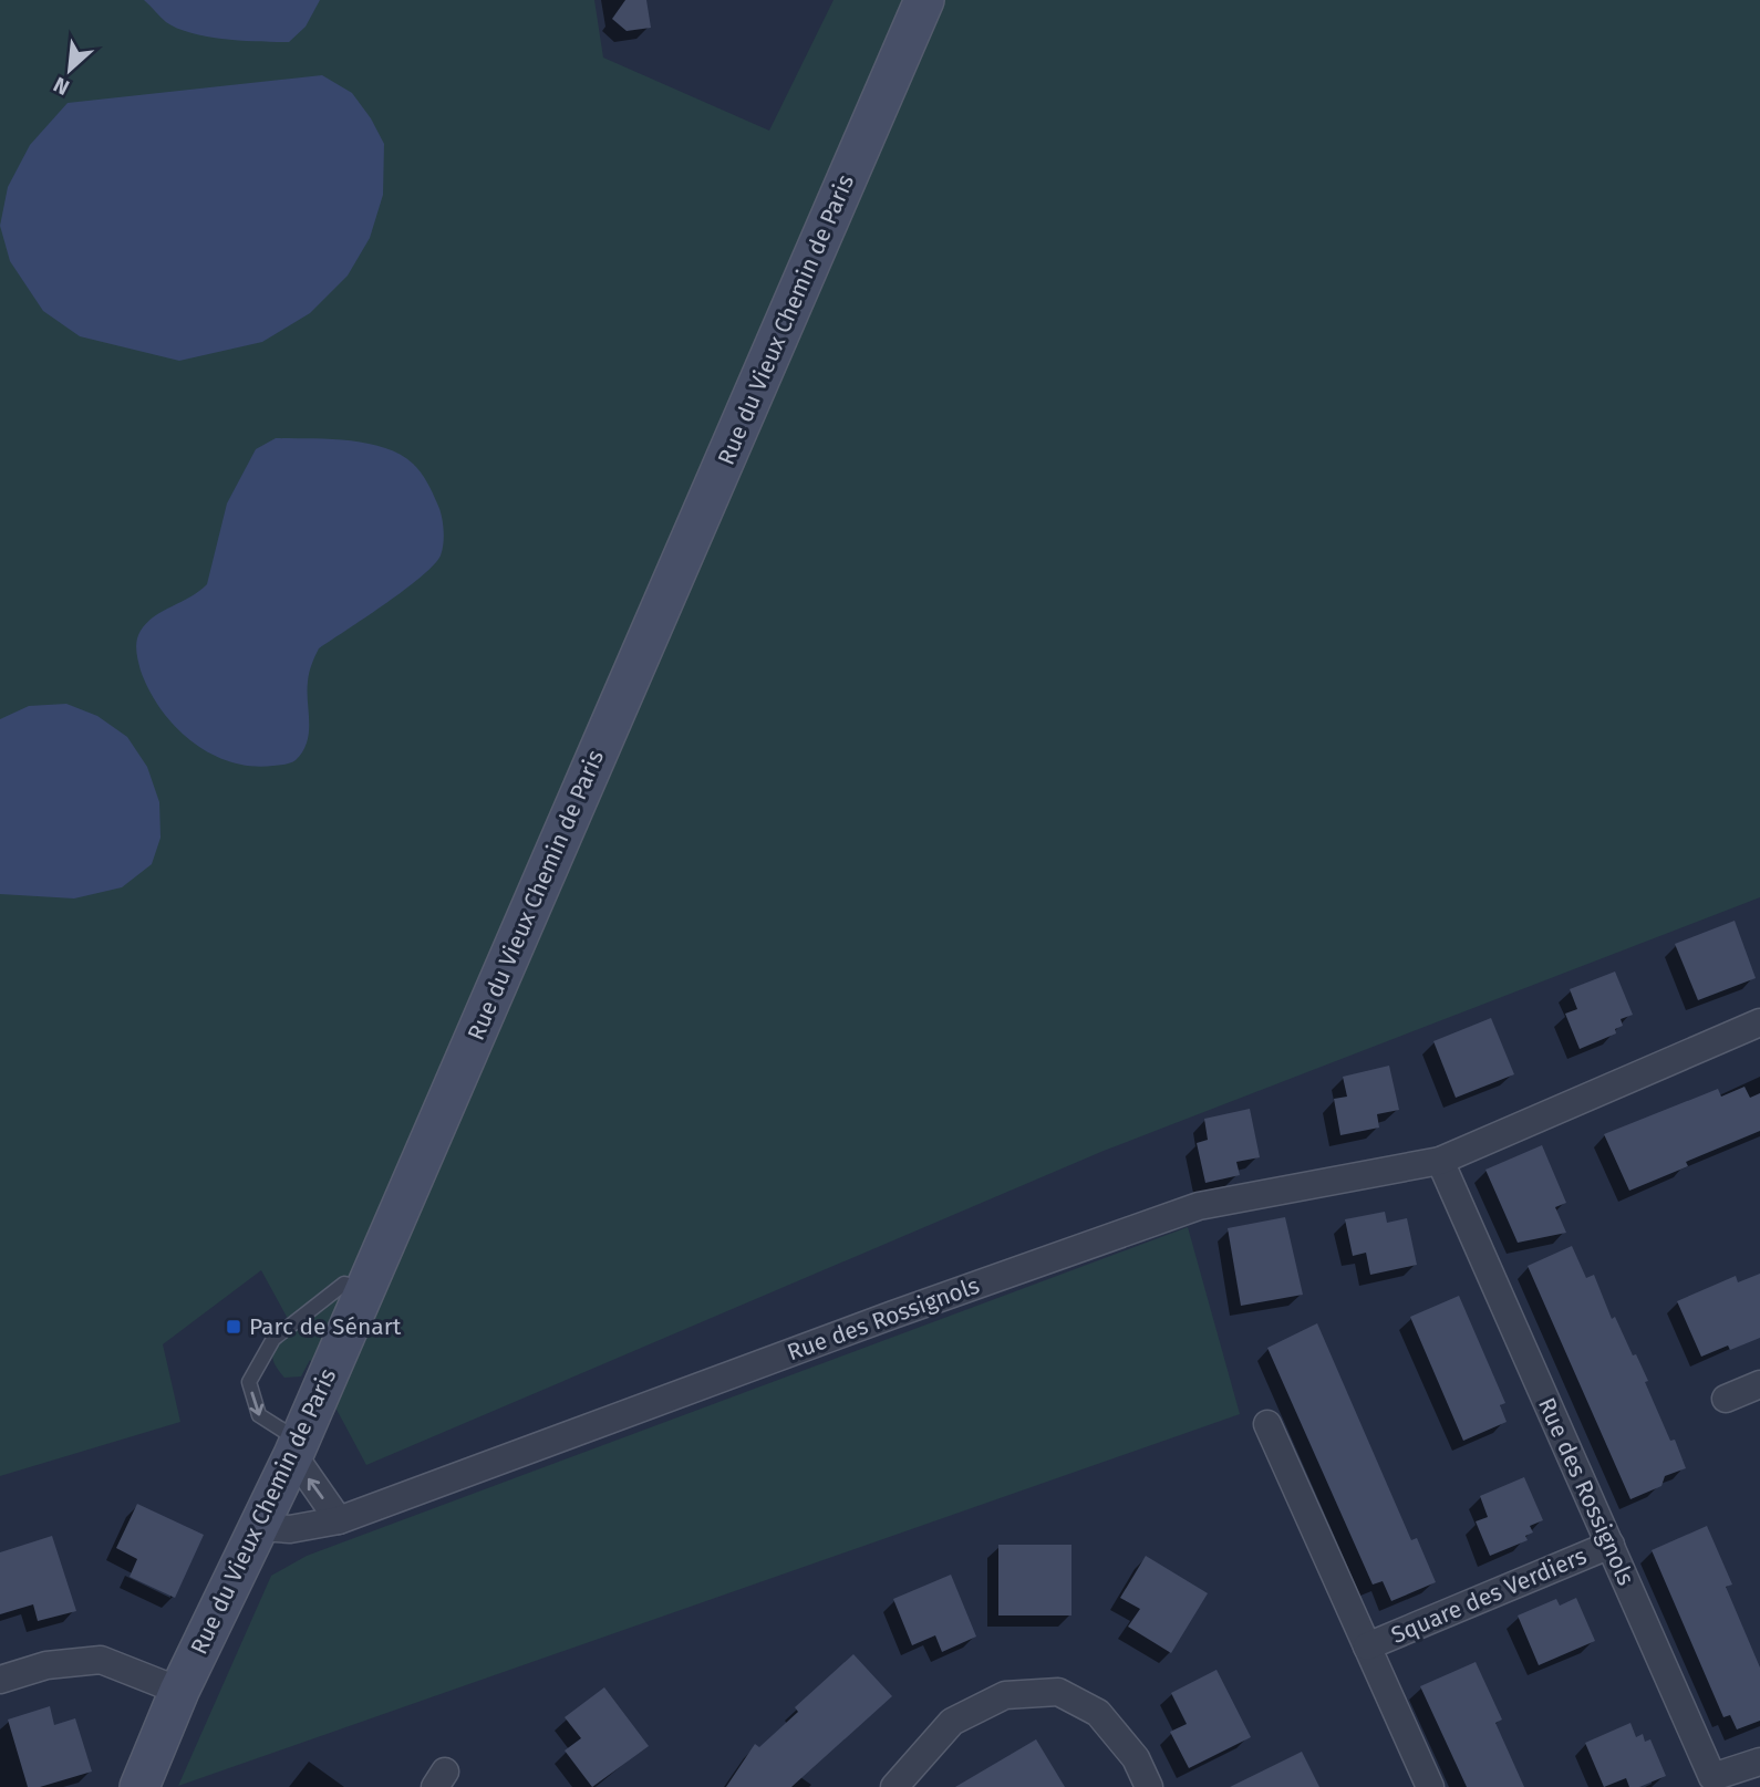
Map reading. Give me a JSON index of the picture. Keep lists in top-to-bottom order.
{
  "streets": {
    "street": ["Rue du Vieux Chemin de Paris", "Rue des Rossignols", "Square des Verdiers"]
  },
  "crossings": [
    ["Rue du Vieux Chemin de Paris", "Rue des Rossignols"],
    ["Rue des Rossignols", "Square des Verdiers"]
  ],
  "places": {
    "transit": ["Parc de Sénart"]
  },
  "north": "bottom left"
}
